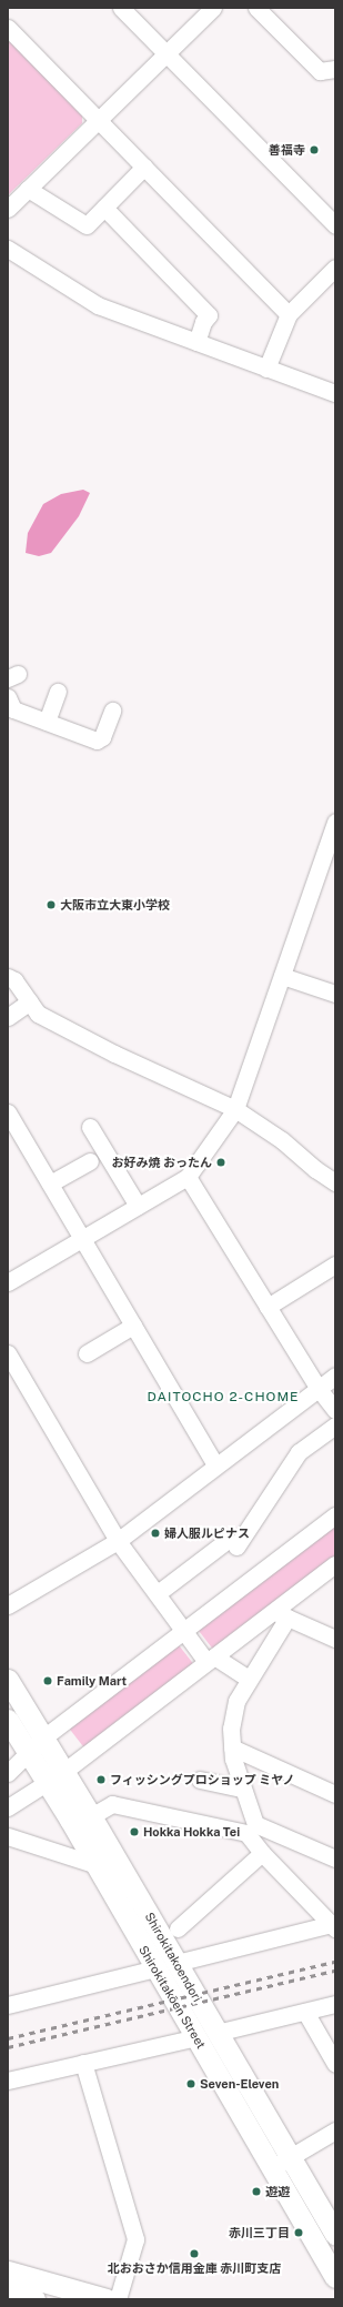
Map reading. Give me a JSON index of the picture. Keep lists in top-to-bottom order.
{
  "streets": {
    "main road": ["Shirokitakoendori", "Shirokitakōen Street"]
  },
  "crossings": [
    ["Shirokitakoendori", "Shirokitakōen Street"]
  ],
  "districts": ["DAITOCHO 2-CHOME"],
  "places": [
    "善福寺",
    "大阪市立大東小学校",
    "お好み焼 おったん",
    "婦人服ルピナス",
    "Family Mart",
    "フィッシングプロショップ ミヤノ",
    "Hokka Hokka Tei",
    "Seven-Eleven",
    "遊遊",
    "赤川三丁目",
    "北おおさか信用金庫 赤川町支店"
  ]
}
